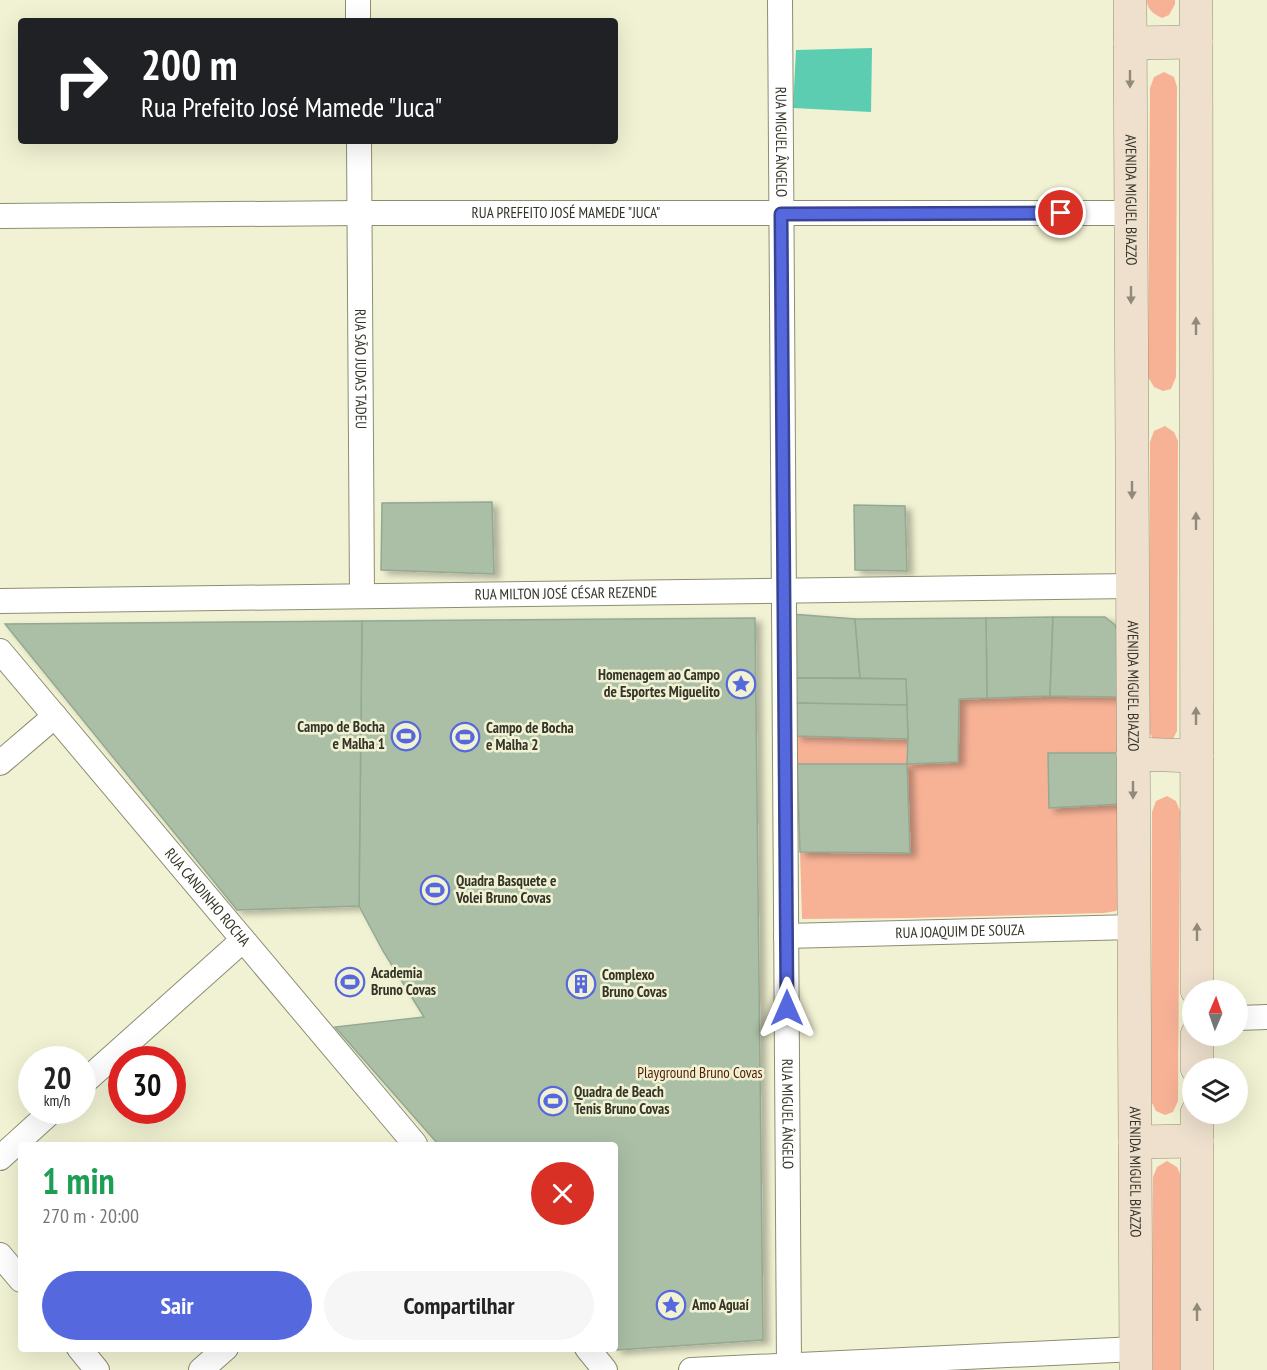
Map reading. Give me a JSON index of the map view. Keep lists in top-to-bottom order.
{
  "streets": {
    "street": [
      "RUA MIGUEL ÂNGELO",
      "AVENIDA MIGUEL BIAZZO",
      "RUA PREFEITO JOSÉ MAMEDE \"JUCA\"",
      "RUA SÃO JUDAS TADEU",
      "RUA MILTON JOSÉ CÉSAR REZENDE",
      "RUA CANDINHO ROCHA",
      "RUA JOAQUIM DE SOUZA"
    ]
  },
  "crossings": [
    ["RUA MIGUEL ÂNGELO", "RUA PREFEITO JOSÉ MAMEDE \"JUCA\""],
    ["RUA MIGUEL ÂNGELO", "RUA MILTON JOSÉ CÉSAR REZENDE"],
    ["RUA MIGUEL ÂNGELO", "RUA JOAQUIM DE SOUZA"],
    ["AVENIDA MIGUEL BIAZZO", "RUA PREFEITO JOSÉ MAMEDE \"JUCA\""],
    ["AVENIDA MIGUEL BIAZZO", "RUA MILTON JOSÉ CÉSAR REZENDE"],
    ["AVENIDA MIGUEL BIAZZO", "RUA JOAQUIM DE SOUZA"],
    ["RUA PREFEITO JOSÉ MAMEDE \"JUCA\"", "RUA SÃO JUDAS TADEU"],
    ["RUA SÃO JUDAS TADEU", "RUA MILTON JOSÉ CÉSAR REZENDE"]
  ],
  "parks": ["Playground Bruno Covas"],
  "places": {
    "place": ["Homenagem ao Campo de Esportes Miguelito", "Amo Aguaí"],
    "sports": [
      "Campo de Bocha e Malha 1",
      "Campo de Bocha e Malha 2",
      "Quadra Basquete e Volei Bruno Covas",
      "Academia Bruno Covas",
      "Quadra de Beach Tenis Bruno Covas"
    ],
    "building": ["Complexo Bruno Covas"]
  },
  "north": "top",
  "page": {
    "turn": ["200 m", "Rua Prefeito José Mamede \"Juca\""],
    "speed": "20 km/h",
    "limit": "30",
    "heading": ["1 min", "270 m · 20:00"],
    "buttons": ["Sair", "Compartilhar"]
  }
}
